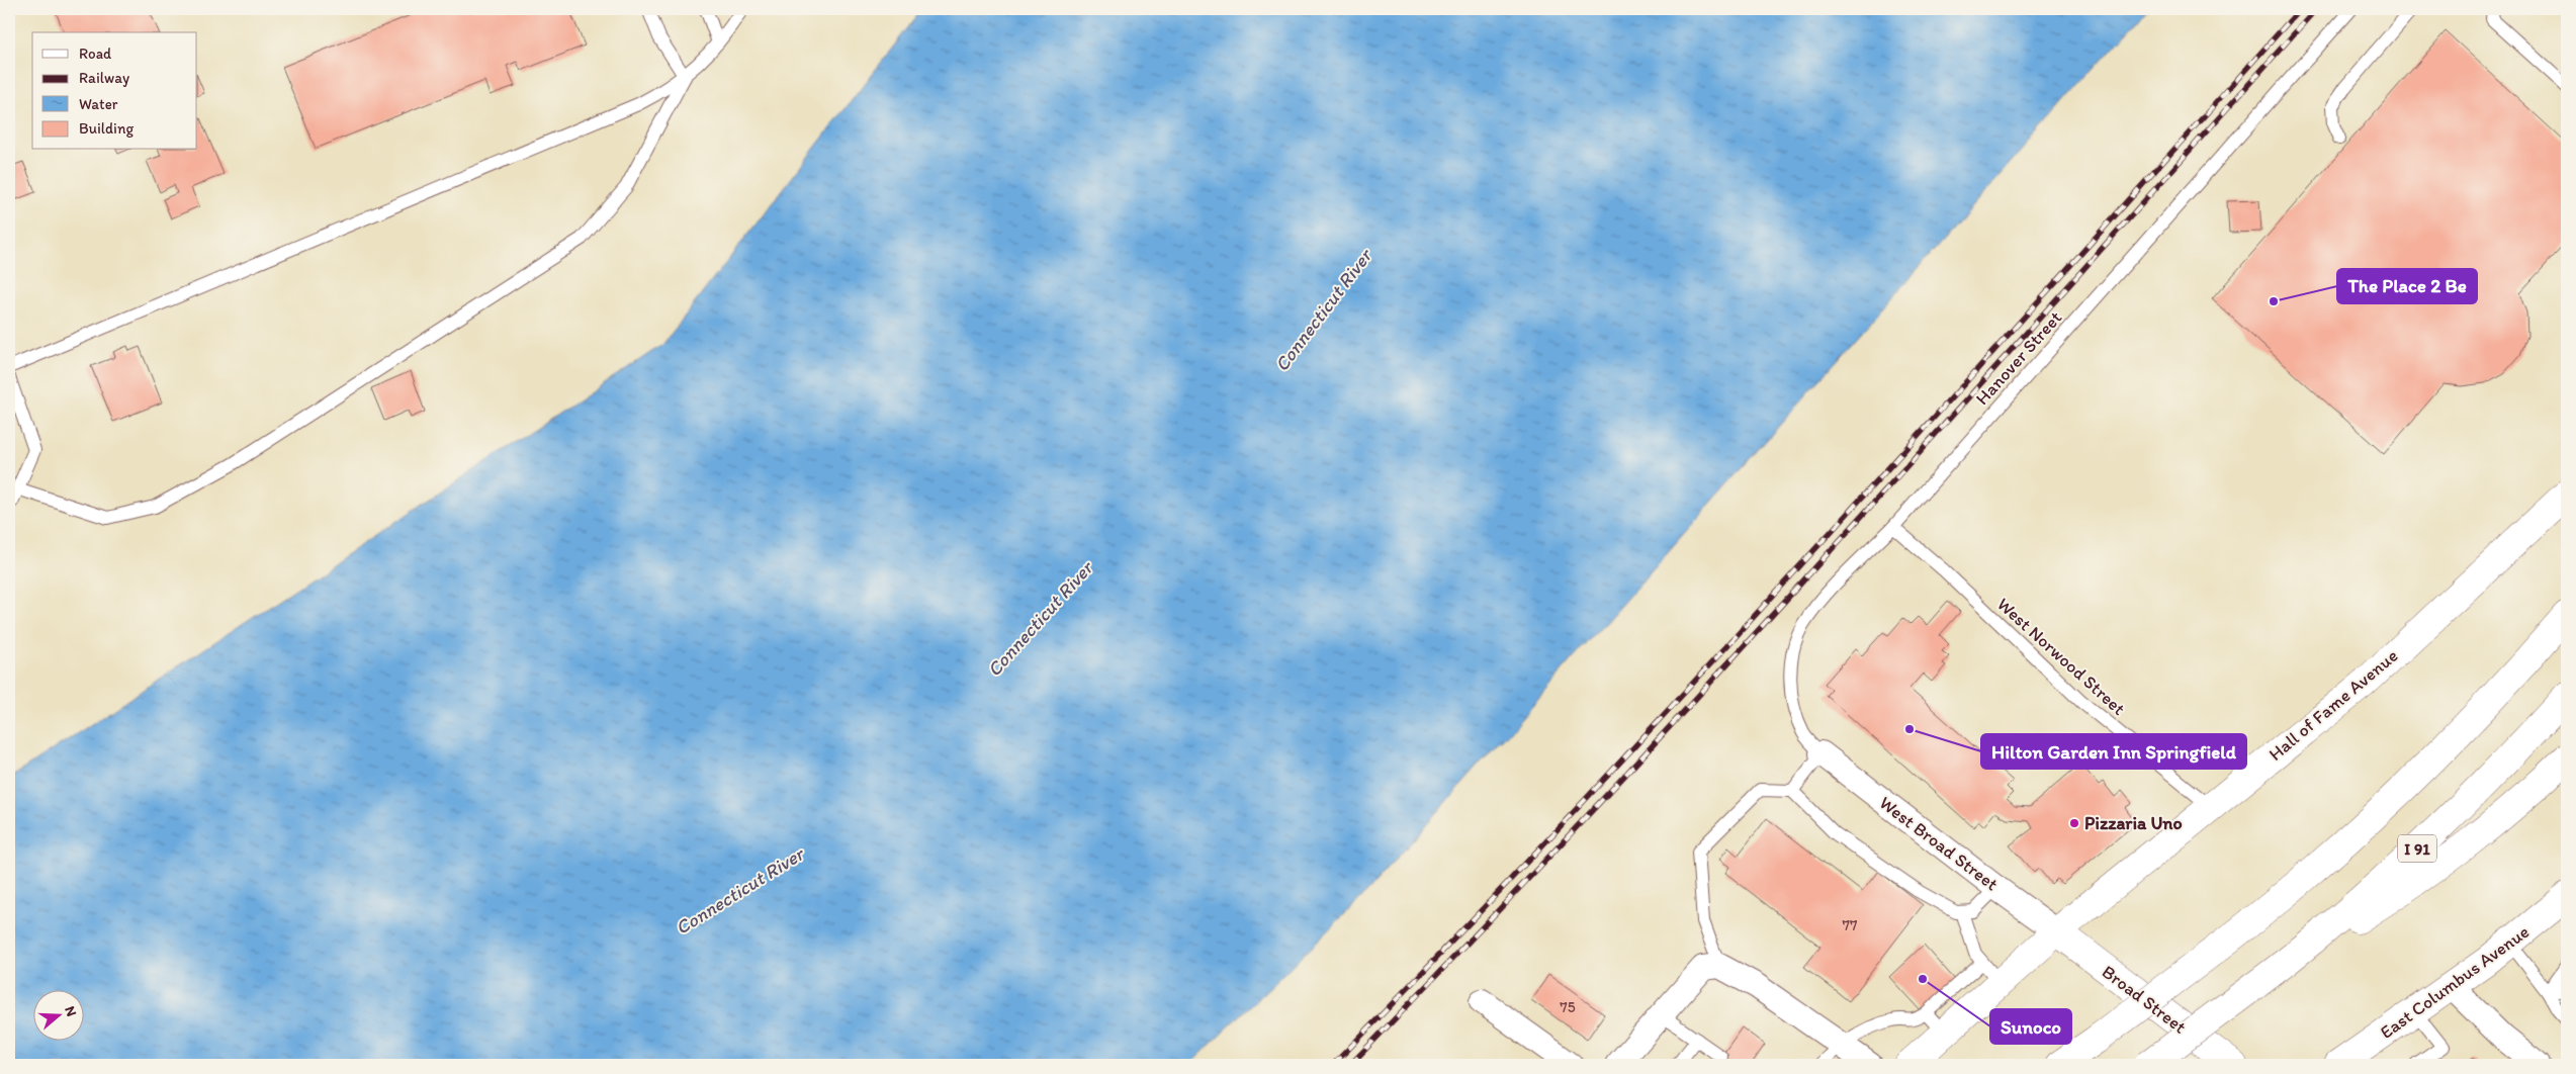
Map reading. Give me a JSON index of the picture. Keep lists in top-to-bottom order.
{
  "streets": {
    "main road": [
      "Hall of Fame Avenue",
      "I 91",
      "East Columbus Avenue",
      "Broad Street"
    ],
    "street": ["West Broad Street"],
    "lane": ["Hanover Street", "West Norwood Street"]
  },
  "crossings": [
    ["Hanover Street", "West Norwood Street"],
    ["Hanover Street", "West Broad Street"],
    ["West Norwood Street", "Hall of Fame Avenue"],
    ["Hall of Fame Avenue", "West Broad Street"],
    ["Hall of Fame Avenue", "Broad Street"],
    ["West Broad Street", "Broad Street"]
  ],
  "water": ["Connecticut River"],
  "places": [
    "The Place 2 Be",
    "Hilton Garden Inn Springfield",
    "Pizzaria Uno",
    "Sunoco"
  ],
  "house_numbers": ["77", "75"],
  "legend": [
    "Road",
    "Railway",
    "Water",
    "Building"
  ],
  "north": "right"
}
